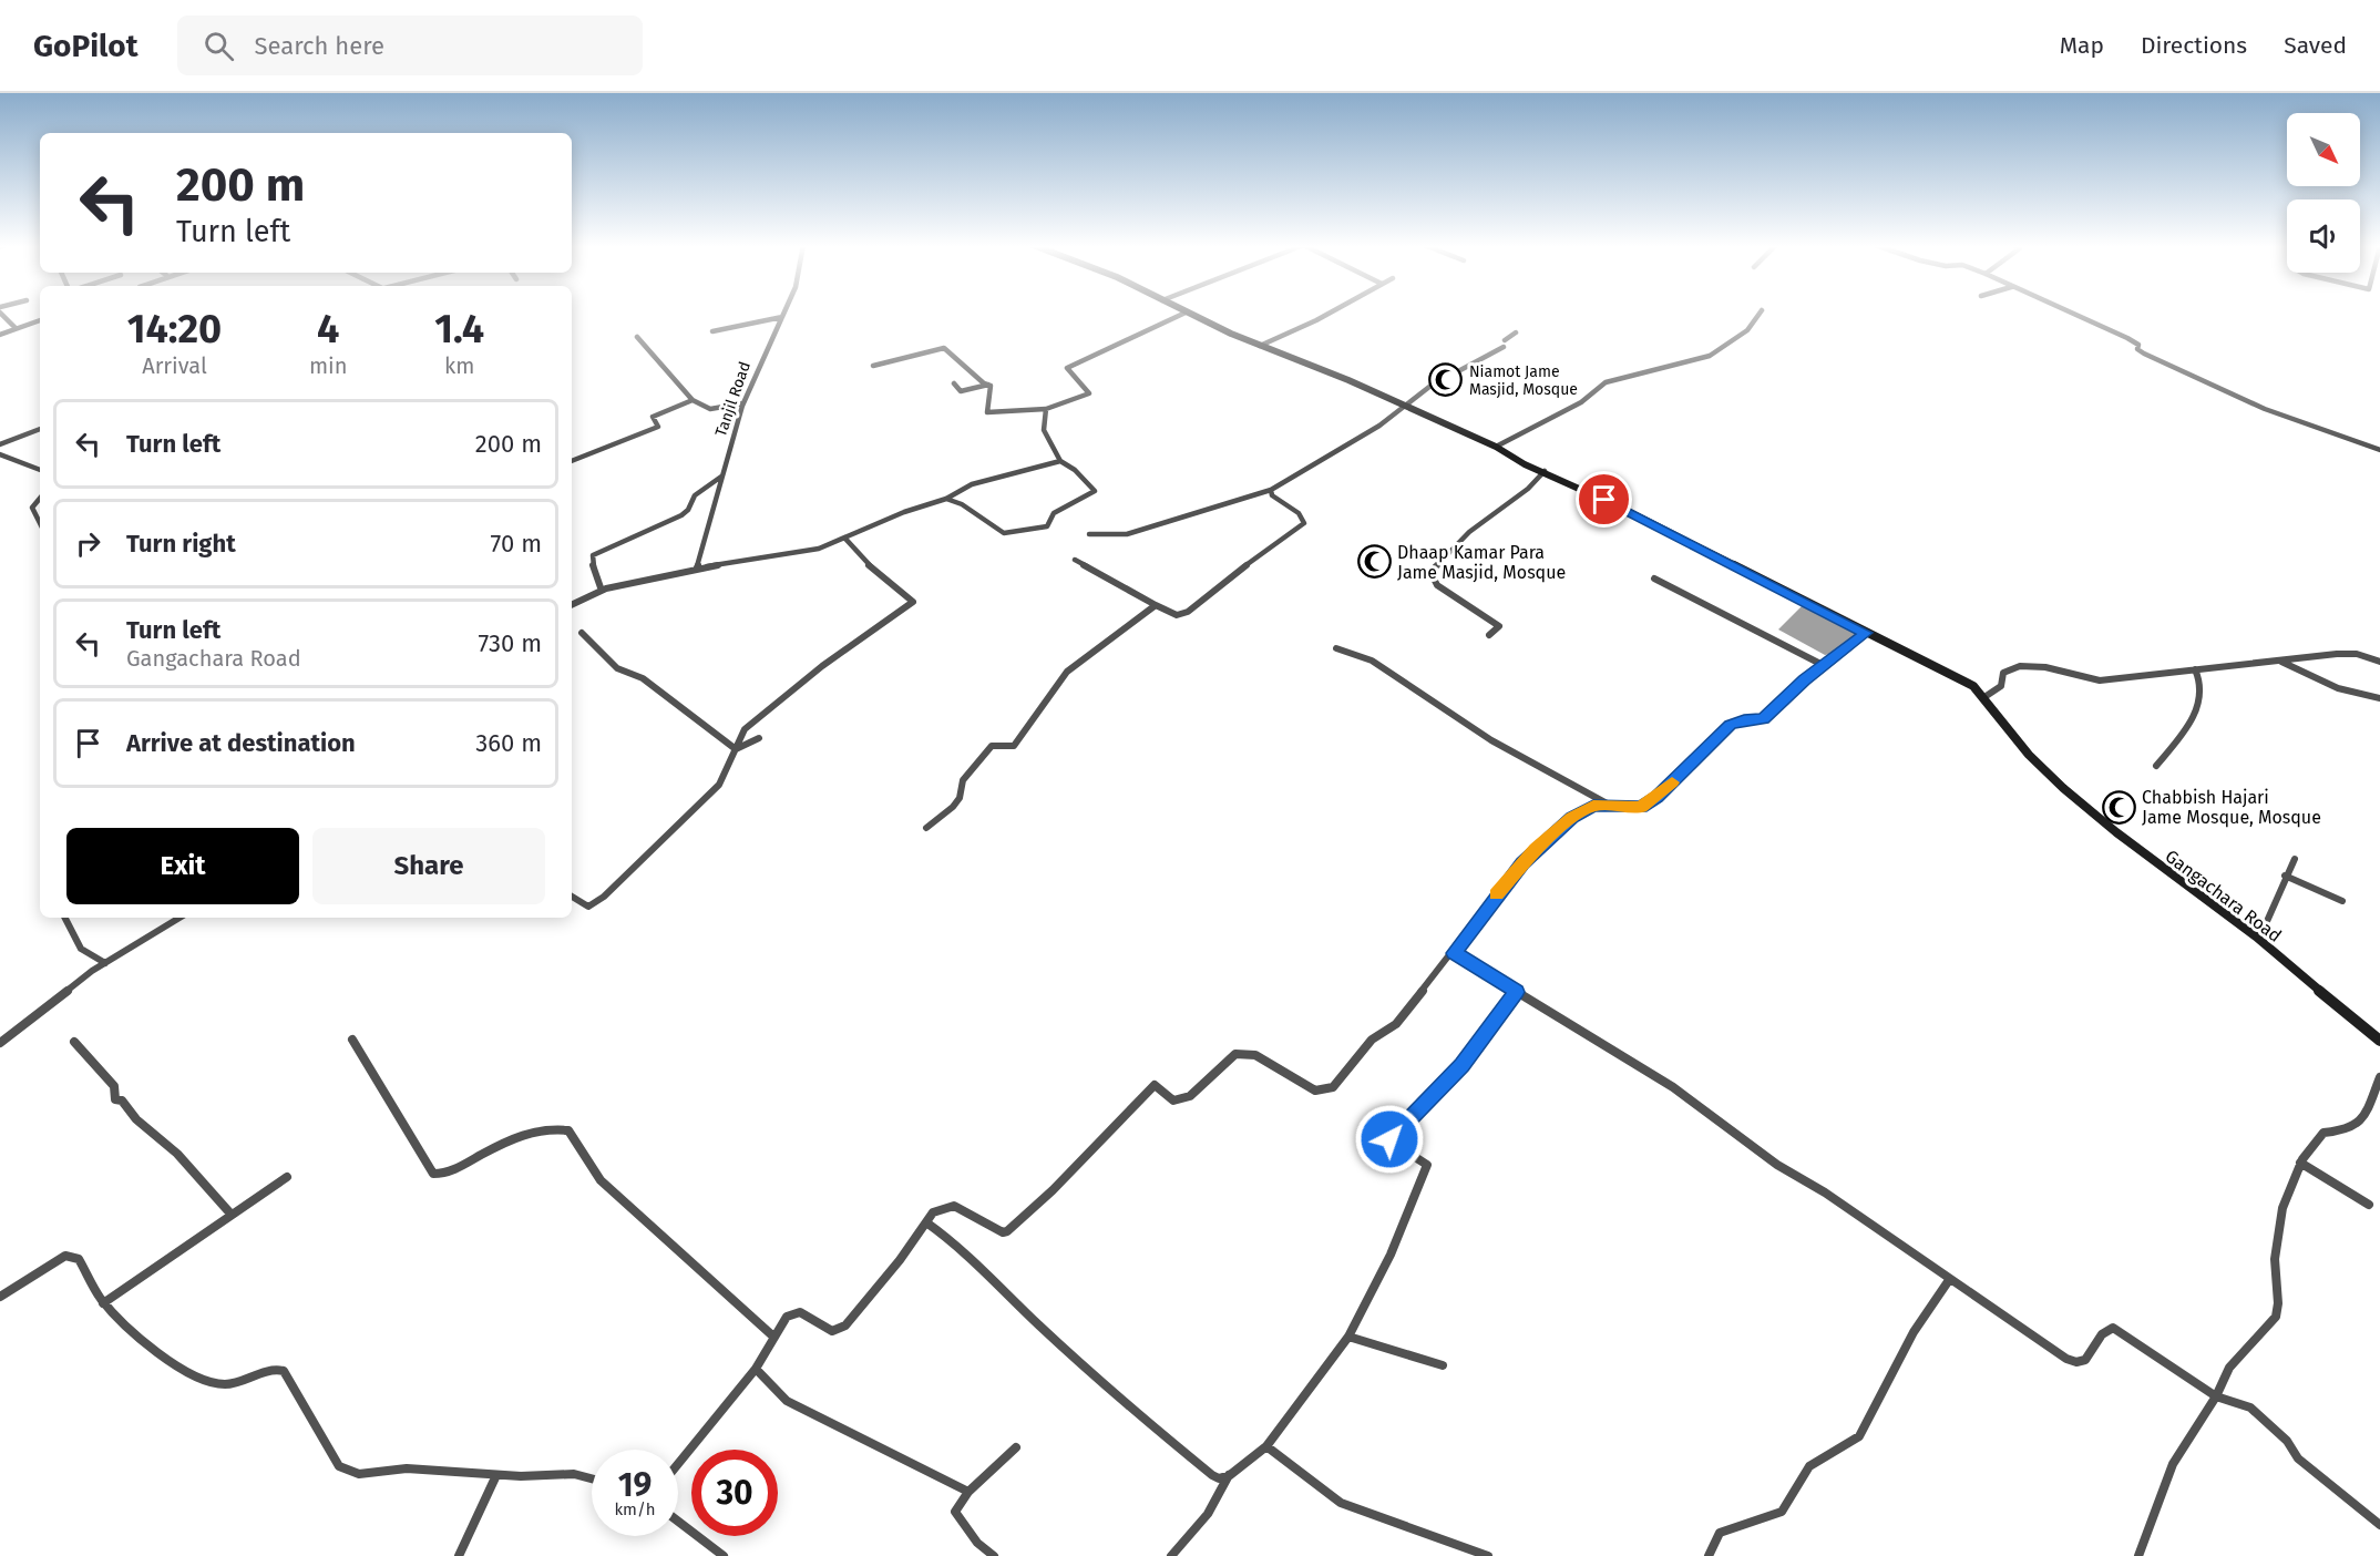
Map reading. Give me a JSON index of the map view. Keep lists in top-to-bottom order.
{
  "streets": {
    "main road": ["Gangachara Road"],
    "street": ["Tanjil Road"]
  },
  "places": {
    "mosque": ["Niamot Jame Masjid, Mosque", "Dhaap Kamar Para Jame Masjid, Mosque", "Chabbish Hajari Jame Mosque, Mosque"]
  },
  "north": "bottom right",
  "page": {
    "header": "GoPilot",
    "search": "Search here",
    "nav": ["Map", "Directions", "Saved"],
    "turn": ["200 m", "Turn left"],
    "eta": [
      "14:20",
      "Arrival",
      "4",
      "min",
      "1.4",
      "km"
    ],
    "list": [
      {
        "name": "Turn left",
        "value": "200 m"
      },
      {
        "name": "Turn right",
        "value": "70 m"
      },
      {
        "name": "Turn left",
        "note": "Gangachara Road",
        "value": "730 m"
      },
      {
        "name": "Arrive at destination",
        "value": "360 m"
      }
    ],
    "buttons": ["Exit", "Share"],
    "speed": "19 km/h",
    "limit": "30"
  }
}
